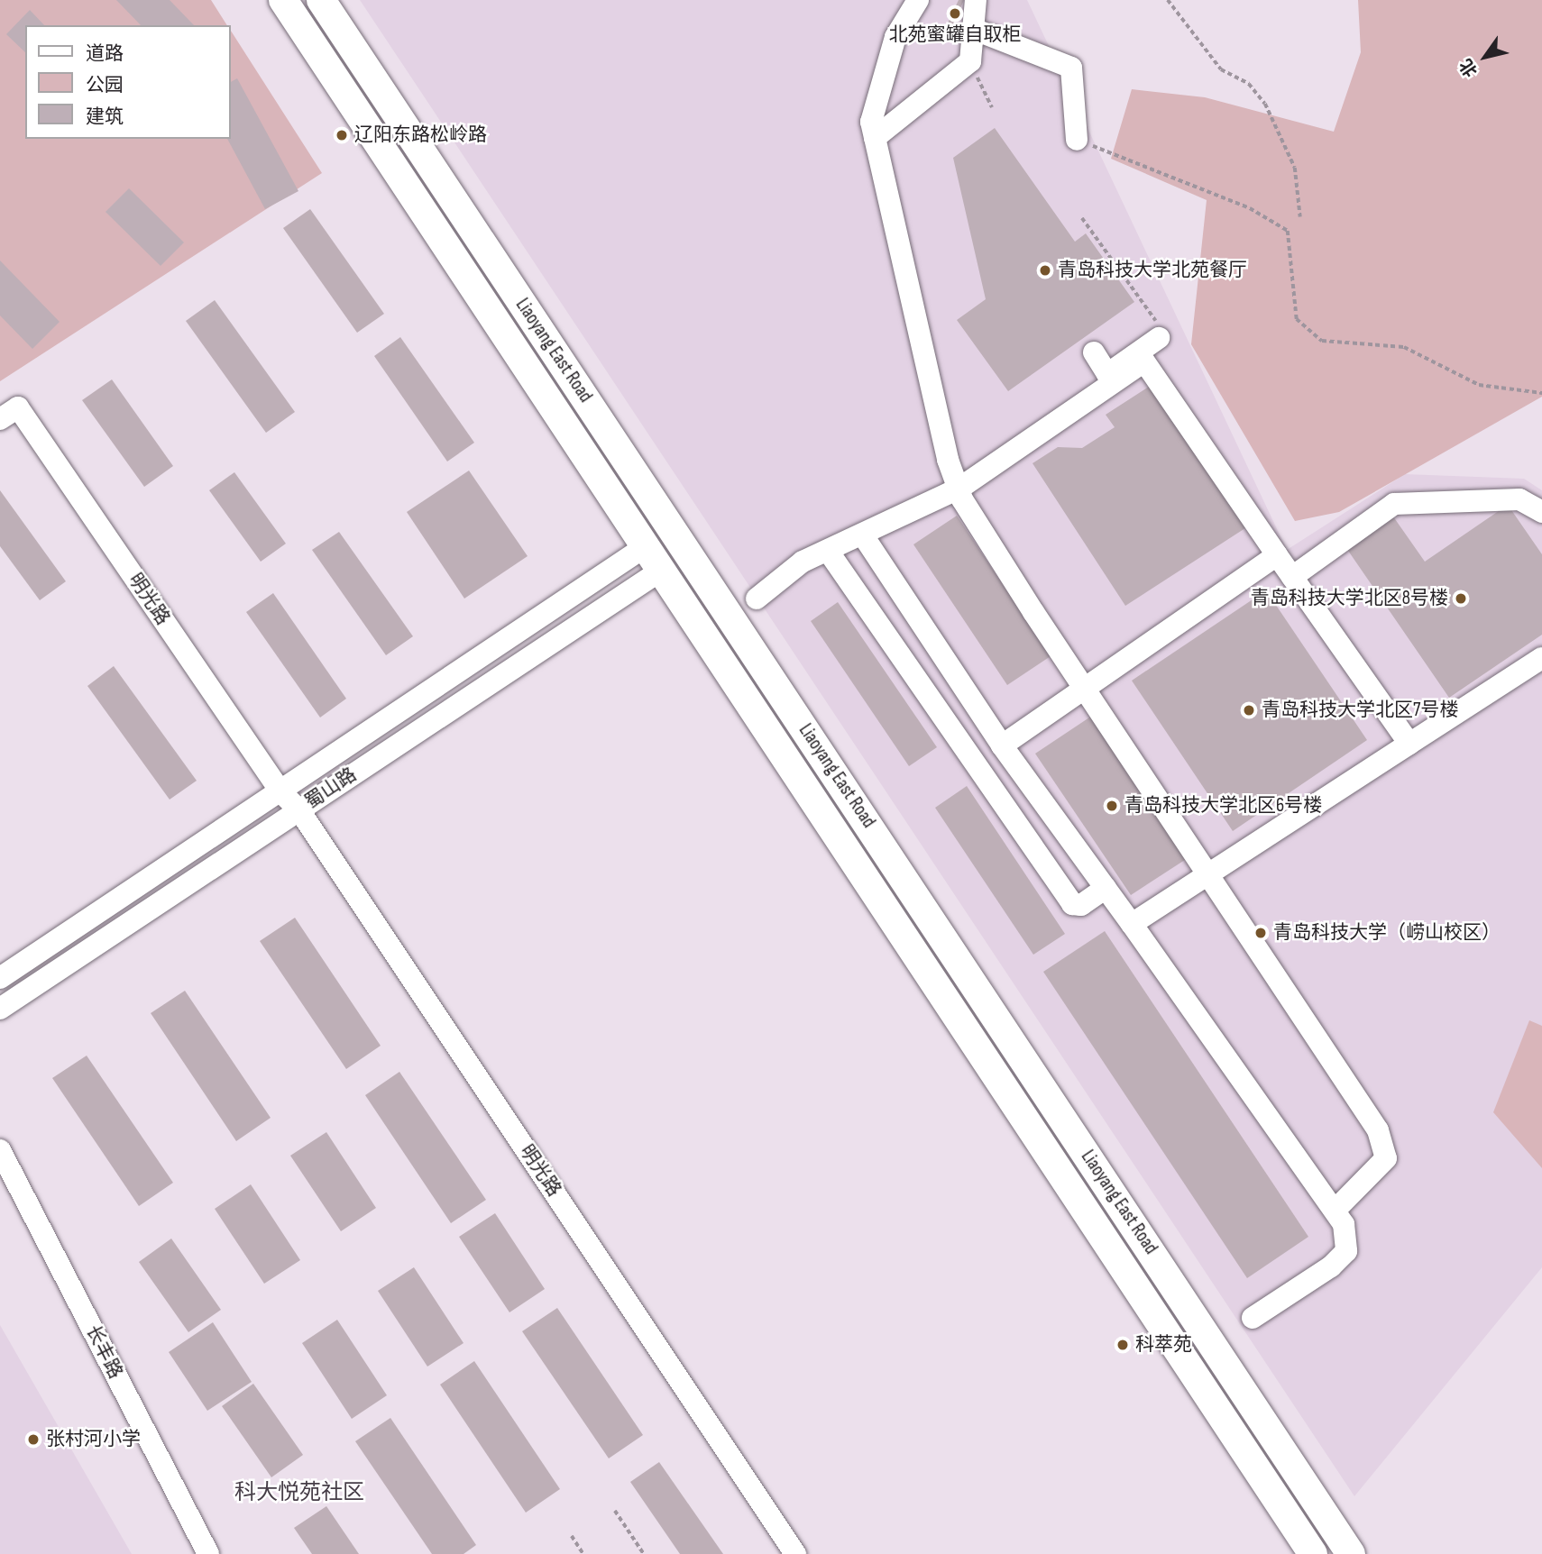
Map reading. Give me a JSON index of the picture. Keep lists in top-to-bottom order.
{
  "streets": {
    "main road": ["Liaoyang East Road"],
    "street": ["明光路", "蜀山路", "长丰路"]
  },
  "crossings": [
    ["Liaoyang East Road", "蜀山路"],
    ["明光路", "蜀山路"]
  ],
  "districts": ["科大悦苑社区"],
  "places": [
    "北苑蜜罐自取柜",
    "辽阳东路松岭路",
    "青岛科技大学北苑餐厅",
    "青岛科技大学北区8号楼",
    "青岛科技大学北区7号楼",
    "青岛科技大学北区6号楼",
    "青岛科技大学（崂山校区）",
    "科萃苑",
    "张村河小学"
  ],
  "legend": ["道路", "公园", "建筑"],
  "north": "bottom left"
}
